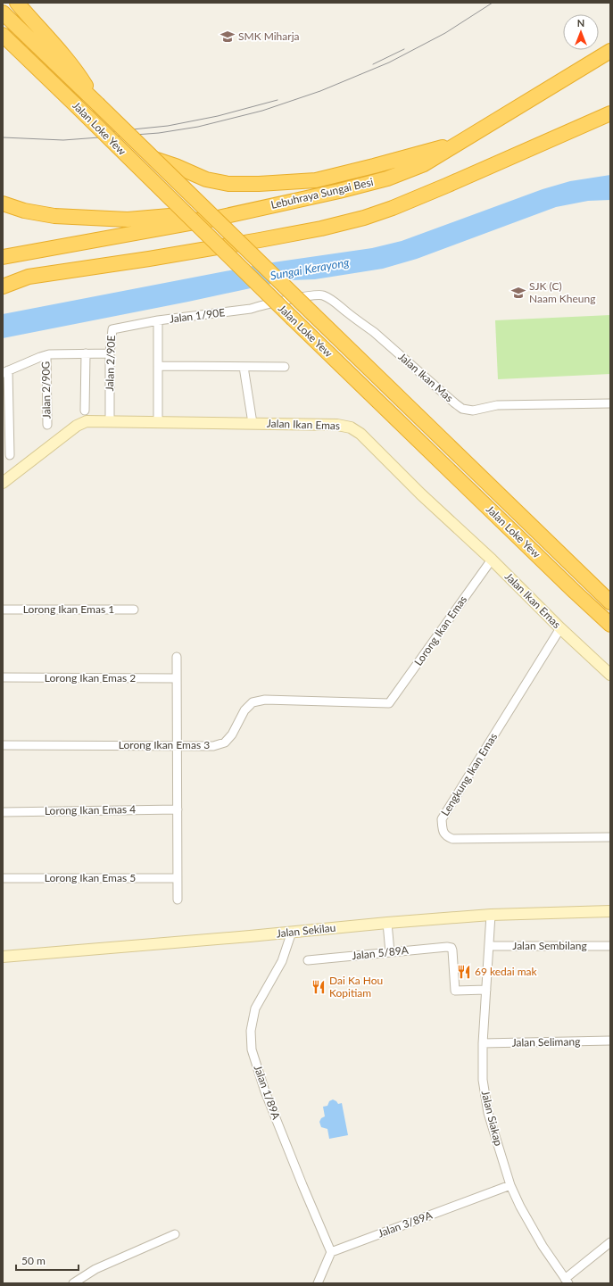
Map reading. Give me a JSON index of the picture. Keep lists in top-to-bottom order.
{
  "streets": {
    "highway": ["Jalan Loke Yew", "Lebuhraya Sungai Besi"],
    "street": [
      "Jalan 1/90E",
      "Jalan 2/90E",
      "Jalan Ikan Mas",
      "Jalan 2/90G",
      "Jalan Ikan Emas",
      "Lorong Ikan Emas 1",
      "Lorong Ikan Emas",
      "Lorong Ikan Emas 2",
      "Lorong Ikan Emas 3",
      "Lengkung Ikan Emas",
      "Lorong Ikan Emas 4",
      "Lorong Ikan Emas 5",
      "Jalan Sekilau",
      "Jalan Sembilang",
      "Jalan 5/89A",
      "Jalan Selimang",
      "Jalan 1/89A",
      "Jalan Siakap",
      "Jalan 3/89A"
    ]
  },
  "crossings": [
    ["Jalan 1/90E", "Jalan 2/90E"],
    ["Jalan 1/90E", "Jalan Ikan Mas"],
    ["Jalan 1/90E", "Jalan Ikan Emas"],
    ["Jalan 2/90E", "Jalan Ikan Emas"],
    ["Jalan Ikan Emas", "Lorong Ikan Emas"],
    ["Jalan Ikan Emas", "Lengkung Ikan Emas"],
    ["Lorong Ikan Emas", "Lorong Ikan Emas 3"],
    ["Jalan Sekilau", "Jalan 1/89A"],
    ["Jalan Sekilau", "Jalan Siakap"],
    ["Jalan Sembilang", "Jalan Siakap"],
    ["Jalan 5/89A", "Jalan Siakap"],
    ["Jalan Selimang", "Jalan Siakap"],
    ["Jalan 1/89A", "Jalan 3/89A"],
    ["Jalan Siakap", "Jalan 3/89A"]
  ],
  "water": ["Sungai Kerayong"],
  "places": {
    "school or university": ["SMK Miharja", "SJK (C) Naam Kheung"],
    "restaurant": ["69 kedai mak", "Dai Ka Hou Kopitiam"]
  },
  "scale_bar": "50 m",
  "north": "top"
}
